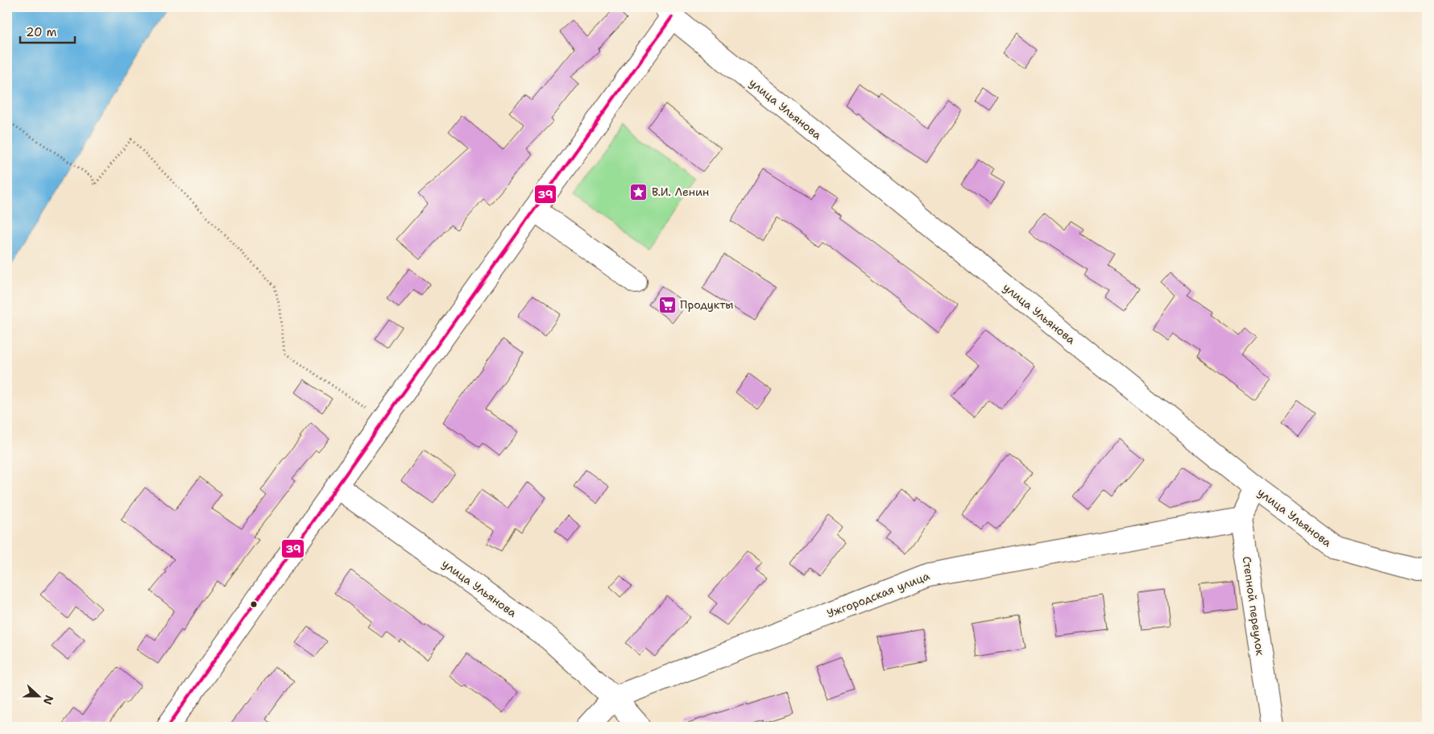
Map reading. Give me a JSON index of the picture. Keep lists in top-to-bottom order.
{
  "streets": {
    "street": ["улица Ульянова", "Ужгородская улица", "Степной переулок"]
  },
  "crossings": [
    ["улица Ульянова", "Ужгородская улица"],
    ["Ужгородская улица", "Степной переулок"]
  ],
  "places": {
    "place": ["В.И. Ленин"],
    "supermarket": ["Продукты"]
  },
  "lines": ["transit line 39"],
  "scale_bar": "20 m",
  "north": "right"
}
